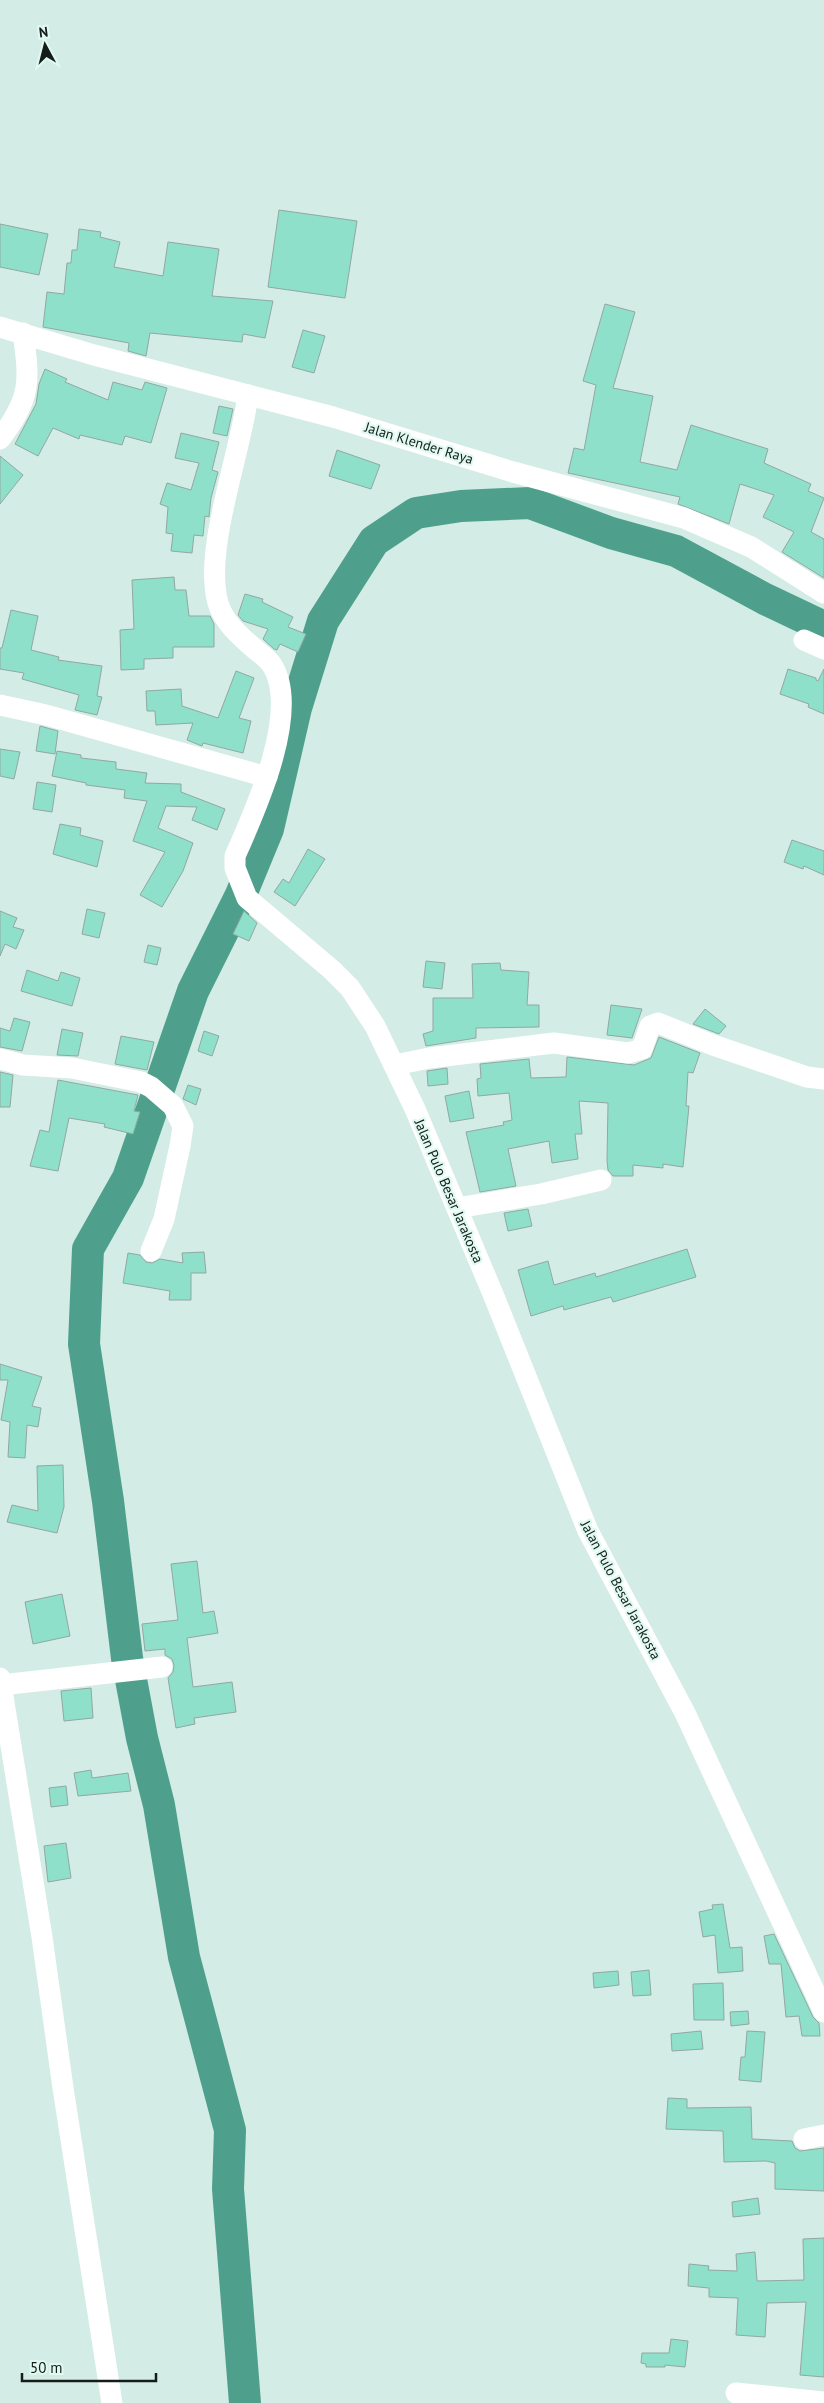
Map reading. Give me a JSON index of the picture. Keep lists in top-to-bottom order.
{
  "streets": {
    "street": ["Jalan Klender Raya", "Jalan Pulo Besar Jarakosta"]
  },
  "crossings": [
    ["Jalan Klender Raya", "Jalan Pulo Besar Jarakosta"]
  ],
  "scale_bar": "50 m",
  "north": "top"
}
